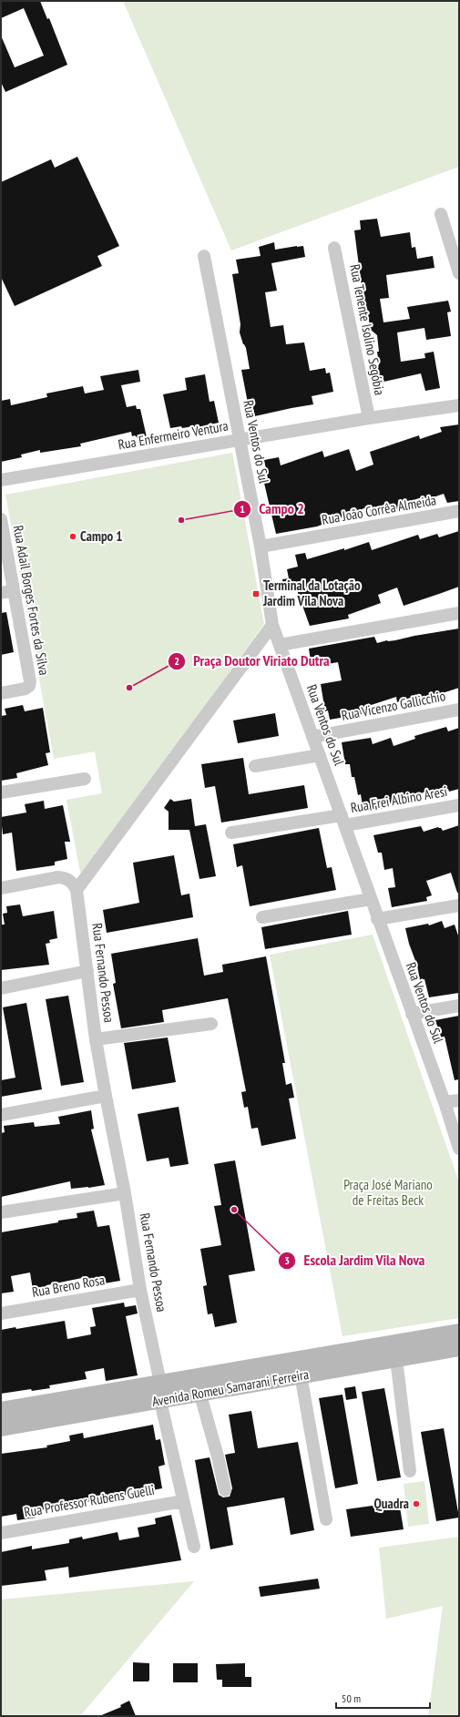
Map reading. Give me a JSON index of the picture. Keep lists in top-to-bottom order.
{
  "streets": {
    "street": [
      "Rua Tenente Isolino Segóbia",
      "Rua Enfermeiro Ventura",
      "Rua Ventos do Sul",
      "Rua João Corrêa Almeida",
      "Rua Adail Borges Fortes da Silva",
      "Rua Vicenzo Gallicchio",
      "Rua Frei Albino Aresi",
      "Rua Fernando Pessoa",
      "Rua Breno Rosa",
      "Avenida Romeu Samarani Ferreira",
      "Rua Professor Rubens Guelli"
    ]
  },
  "crossings": [
    ["Rua Tenente Isolino Segóbia", "Rua Enfermeiro Ventura"],
    ["Rua Enfermeiro Ventura", "Rua Ventos do Sul"],
    ["Rua Ventos do Sul", "Rua João Corrêa Almeida"],
    ["Rua Ventos do Sul", "Rua Vicenzo Gallicchio"],
    ["Rua Ventos do Sul", "Rua Frei Albino Aresi"],
    ["Rua Fernando Pessoa", "Rua Breno Rosa"],
    ["Rua Fernando Pessoa", "Avenida Romeu Samarani Ferreira"],
    ["Rua Fernando Pessoa", "Rua Professor Rubens Guelli"]
  ],
  "parks": ["Praça José Mariano de Freitas Beck"],
  "places": {
    "other": [
      "Campo 2",
      "Campo 1",
      "Praça Doutor Viriato Dutra",
      "Escola Jardim Vila Nova",
      "Quadra"
    ],
    "transit": ["Terminal da Lotação Jardim Vila Nova"]
  },
  "scale_bar": "50 m"
}
